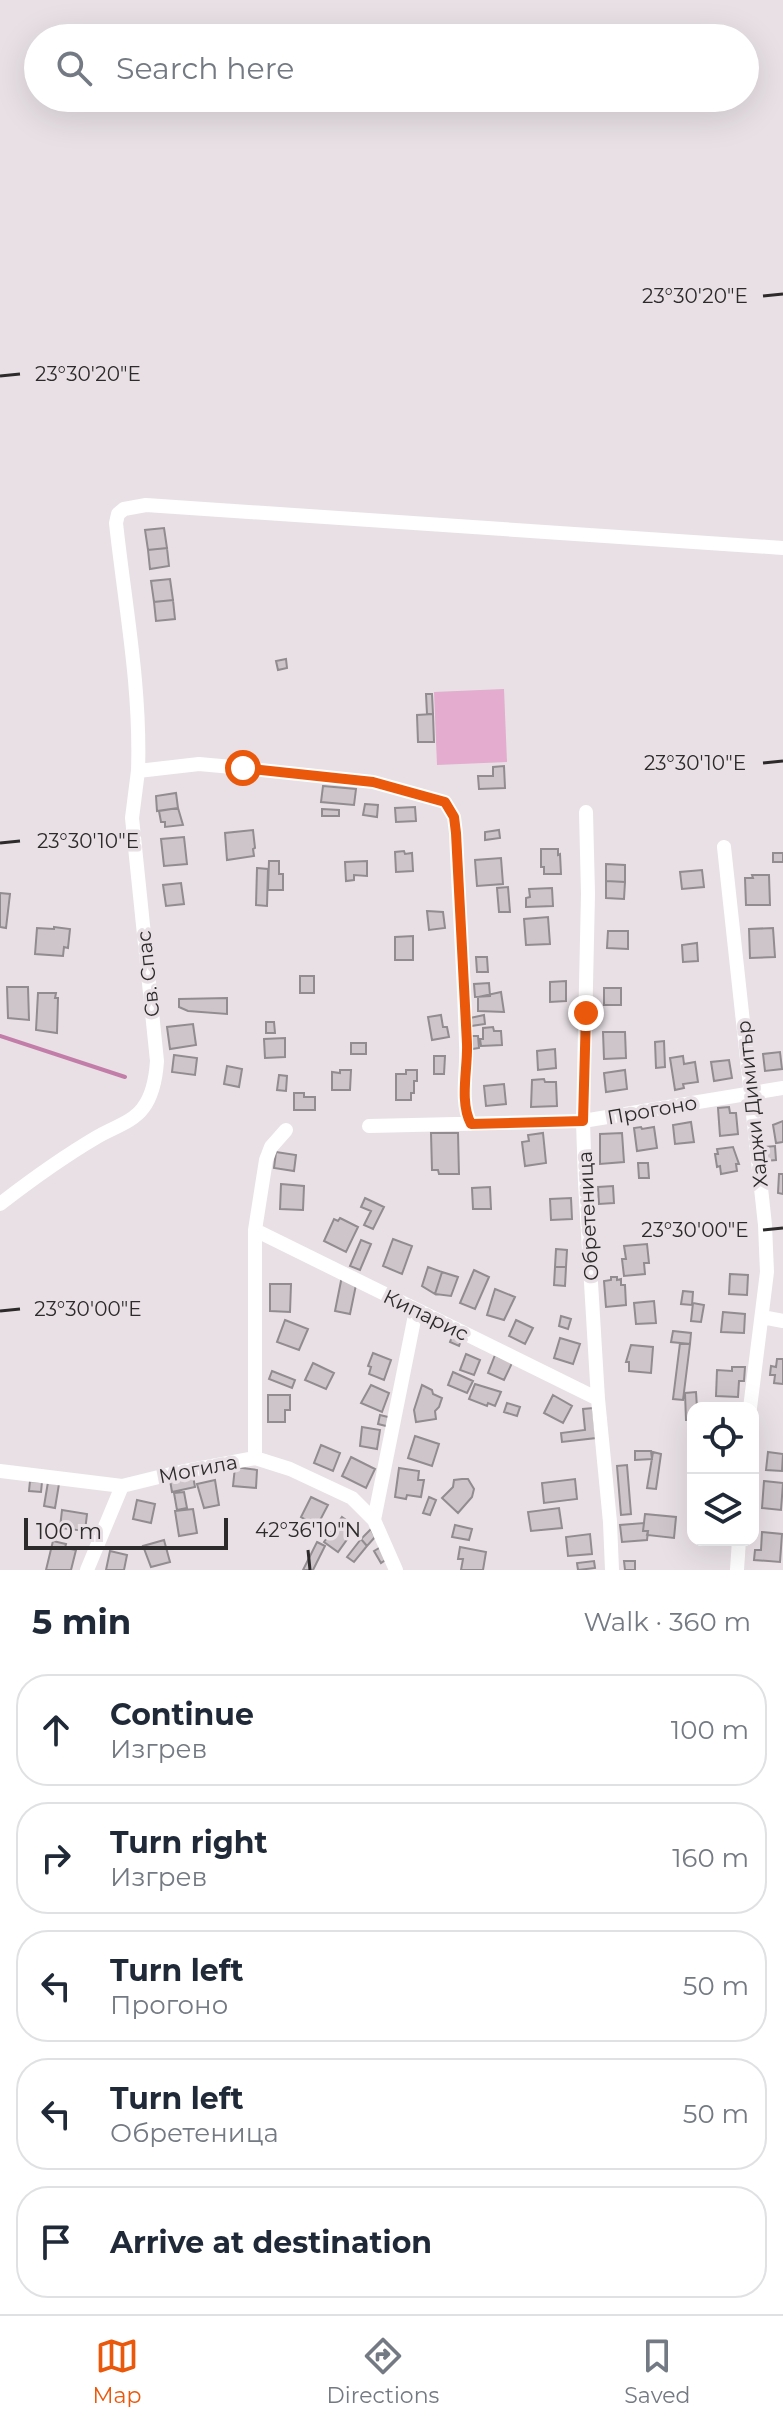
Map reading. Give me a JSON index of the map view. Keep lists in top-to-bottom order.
{
  "streets": {
    "street": [
      "Св. Спас",
      "Хаджи Димитър",
      "Прогоно",
      "Обретеница",
      "Кипарис",
      "Могила"
    ]
  },
  "crossings": [
    ["Хаджи Димитър", "Прогоно"],
    ["Прогоно", "Обретеница"],
    ["Обретеница", "Кипарис"]
  ],
  "scale_bar": "100 m",
  "page": {
    "search": "Search here",
    "scale": "100 m",
    "heading": ["5 min", "Walk · 360 m"],
    "list": [
      ["Continue", "Изгрев", "100 m"],
      ["Turn right", "Изгрев", "160 m"],
      ["Turn left", "Прогоно", "50 m"],
      ["Turn left", "Обретеница", "50 m"],
      "Arrive at destination"
    ],
    "nav": ["Map", "Directions", "Saved"]
  },
  "coordinates": [
    "23°30'20\"E",
    "23°30'10\"E",
    "23°30'00\"E",
    "42°36'10\"N"
  ]
}
